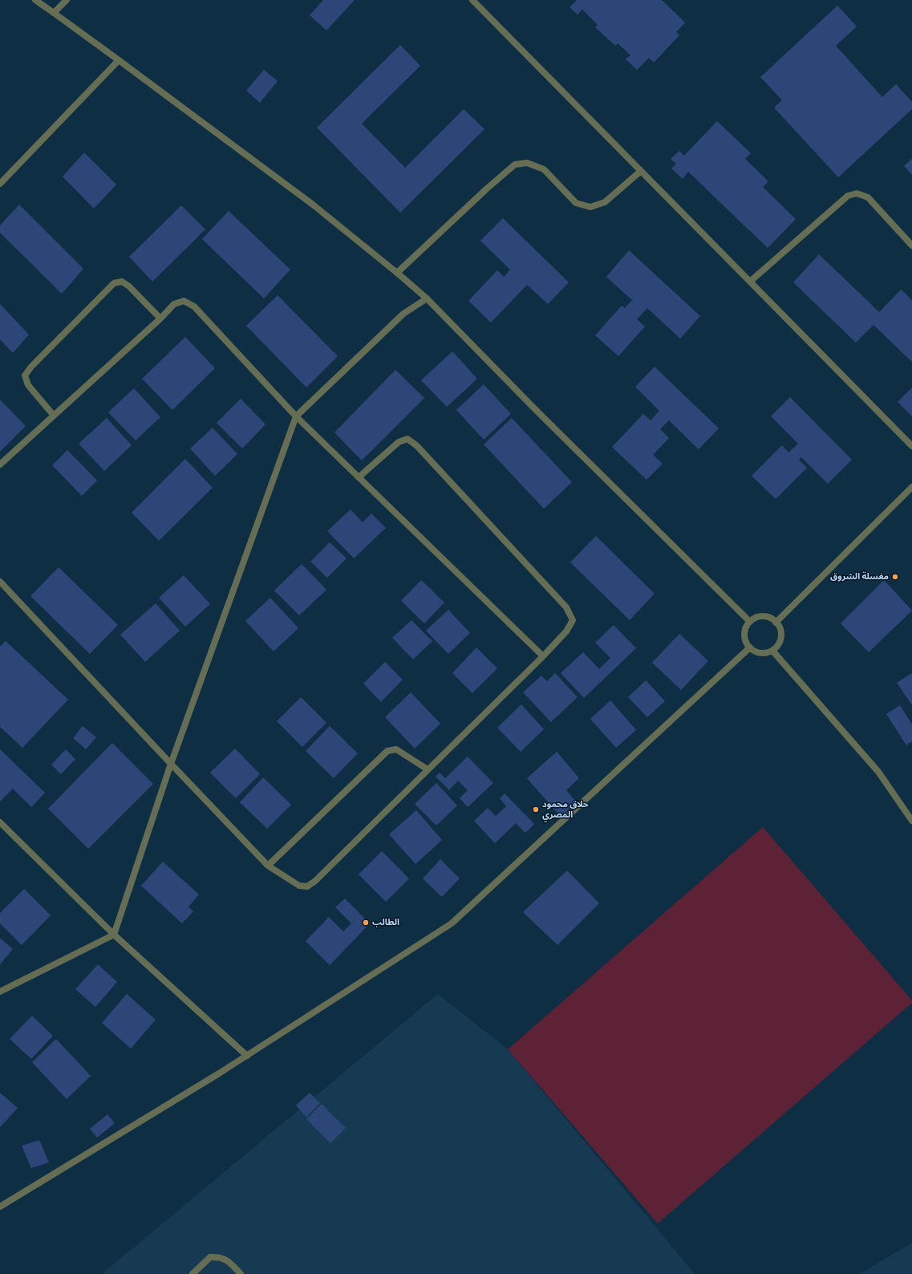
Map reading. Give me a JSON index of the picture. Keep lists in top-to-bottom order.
{
  "places": ["مغسلة الشروق", "حلاق محمود المصري", "الطالب"]
}
